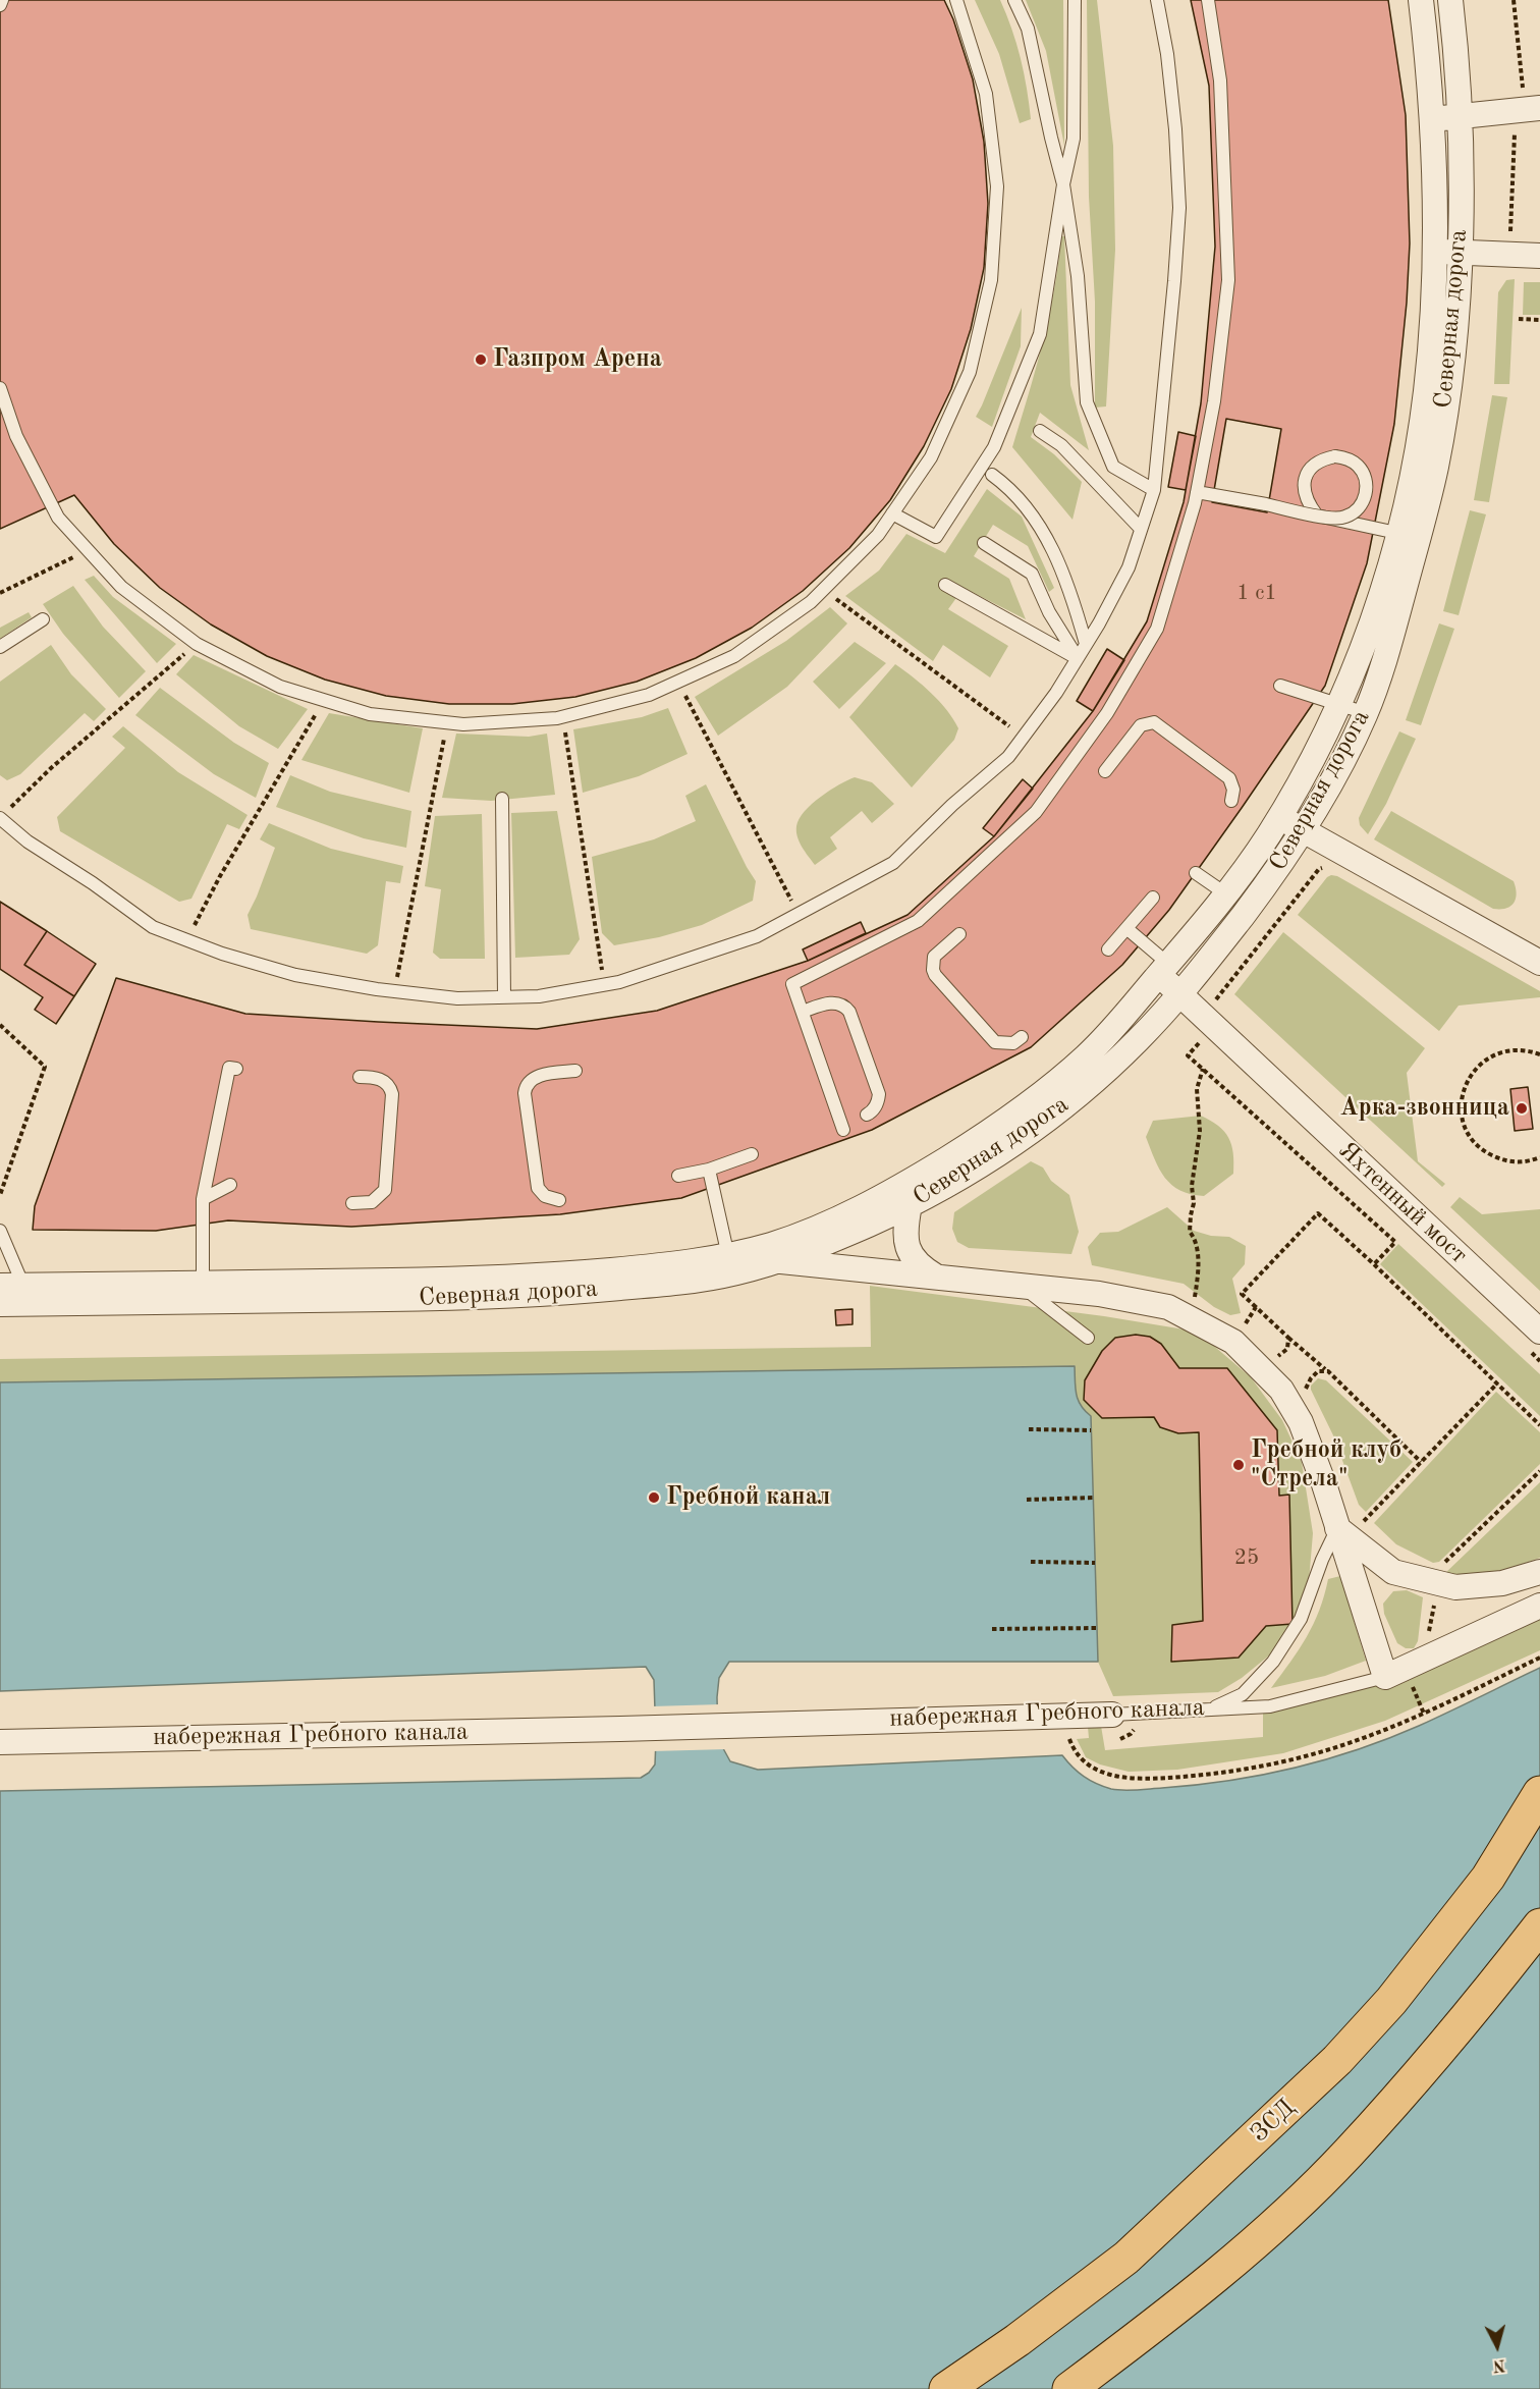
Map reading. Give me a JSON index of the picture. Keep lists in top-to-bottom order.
{
  "streets": {
    "highway": ["ЗСД"],
    "street": ["Северная дорога", "Яхтенный мост", "набережная Гребного канала"]
  },
  "crossings": [
    ["Северная дорога", "Яхтенный мост"]
  ],
  "places": [
    "Газпром Арена",
    "Арка-звонница",
    "Гребной клуб \"Стрела\"",
    "Гребной канал"
  ],
  "house_numbers": ["1 с1", "25"],
  "north": "bottom"
}
